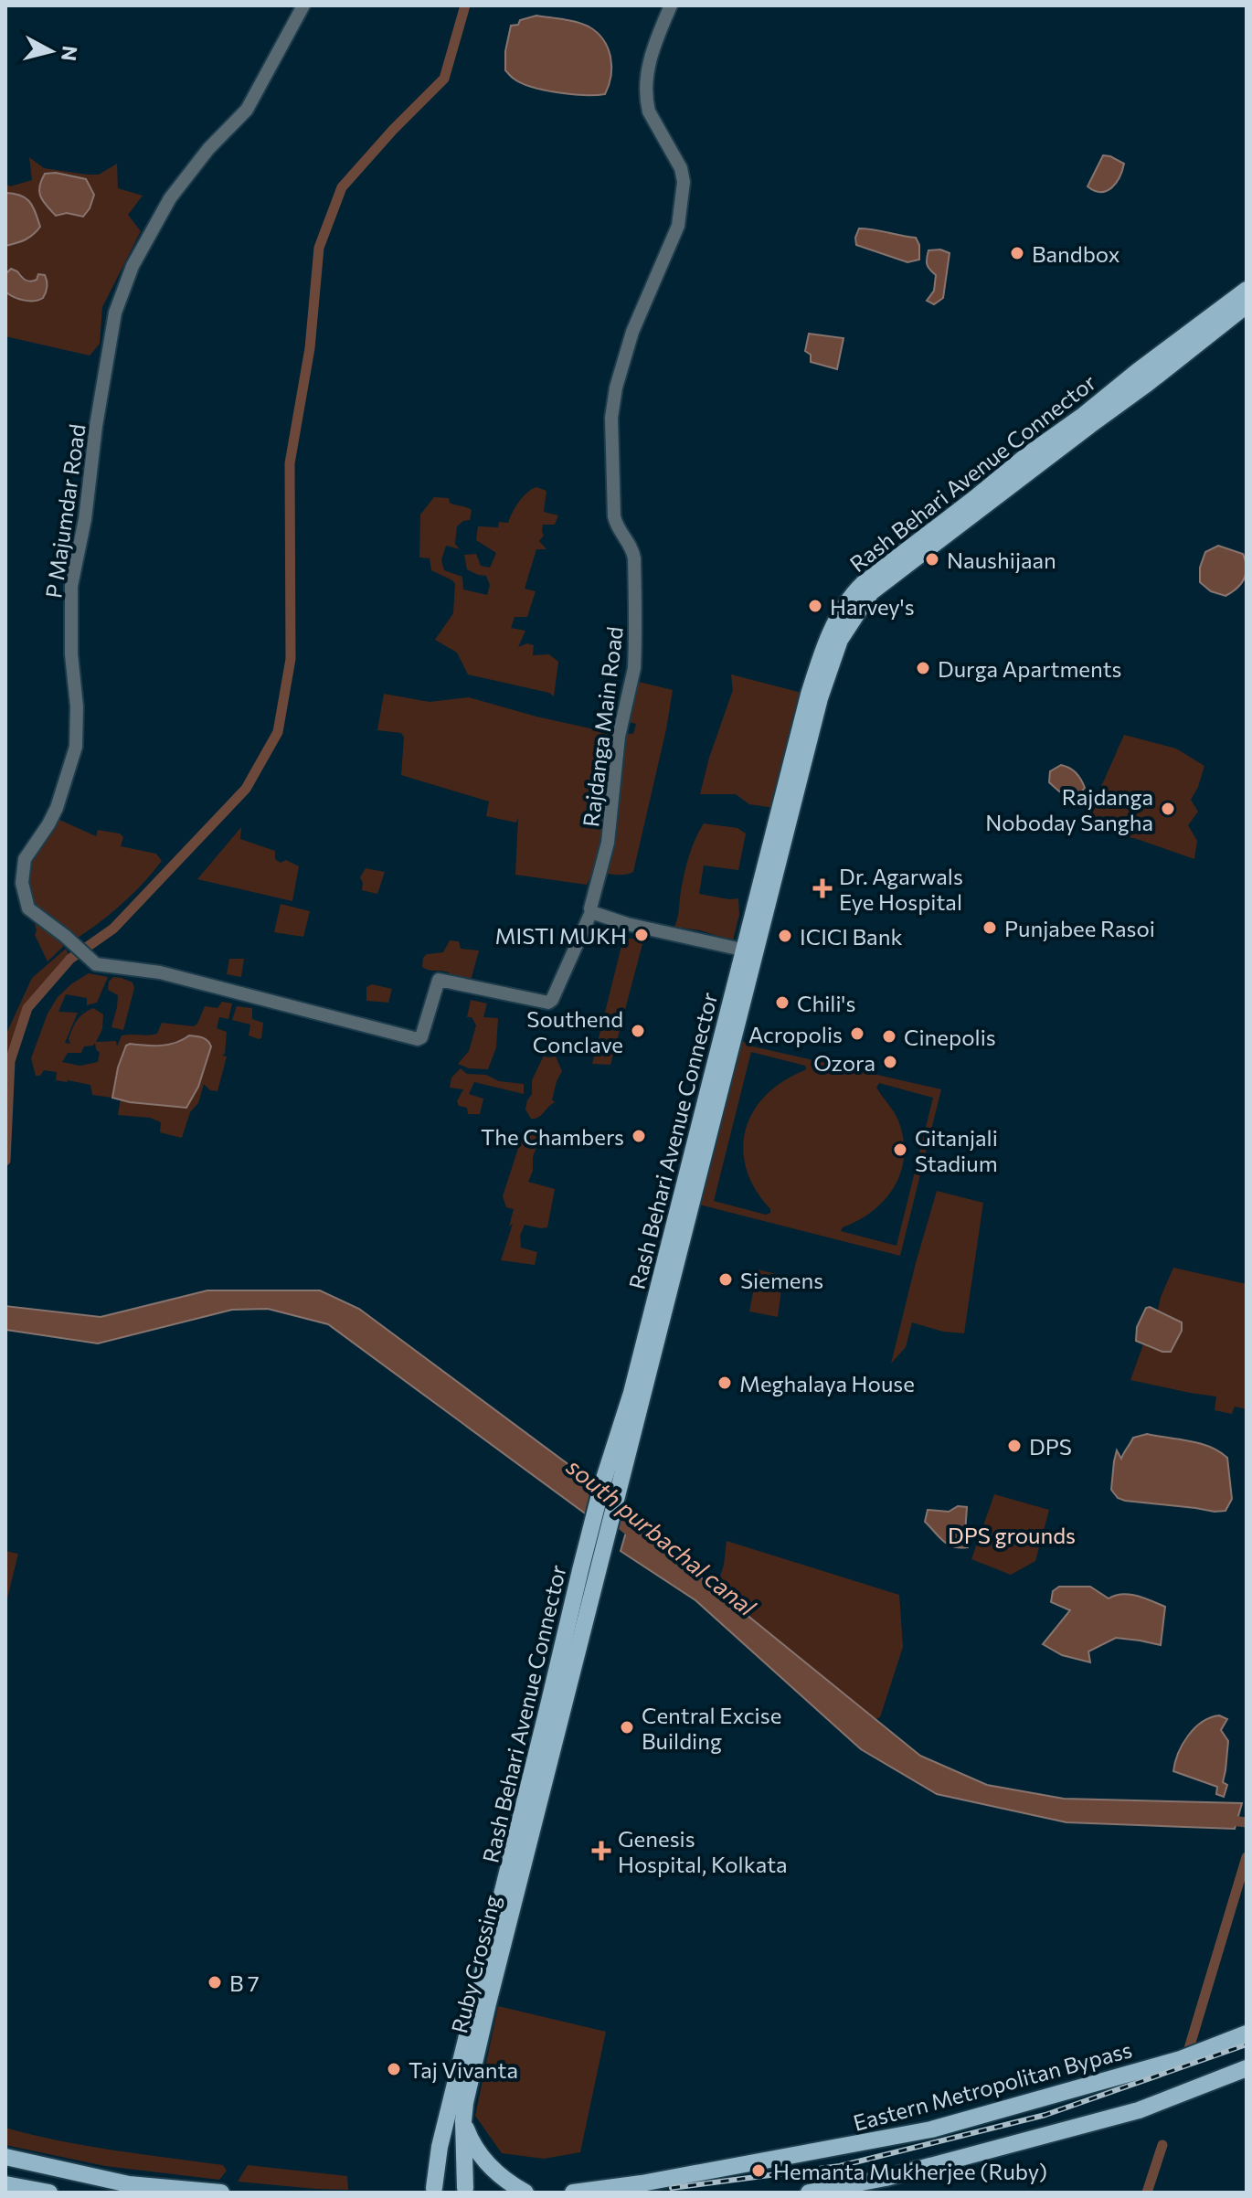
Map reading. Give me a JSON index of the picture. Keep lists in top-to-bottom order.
{
  "streets": {
    "main road": ["Rash Behari Avenue Connector", "Ruby Crossing", "Eastern Metropolitan Bypass"],
    "street": ["P Majumdar Road", "Rajdanga Main Road"]
  },
  "crossings": [
    ["Rash Behari Avenue Connector", "Ruby Crossing"],
    ["P Majumdar Road", "Rajdanga Main Road"]
  ],
  "water": ["south purbachal canal"],
  "parks": ["DPS grounds"],
  "places": {
    "other": [
      "Bandbox",
      "Naushijaan",
      "Harvey's",
      "Durga Apartments",
      "Rajdanga Noboday Sangha",
      "Punjabee Rasoi",
      "MISTI MUKH",
      "ICICI Bank",
      "Chili's",
      "Southend Conclave",
      "Acropolis",
      "Cinepolis",
      "Ozora",
      "The Chambers",
      "Gitanjali Stadium",
      "Siemens",
      "Meghalaya House",
      "DPS",
      "Central Excise Building",
      "B 7",
      "Taj Vivanta",
      "Hemanta Mukherjee (Ruby)"
    ],
    "health": ["Dr. Agarwals Eye Hospital", "Genesis Hospital, Kolkata"]
  },
  "north": "right"
}
